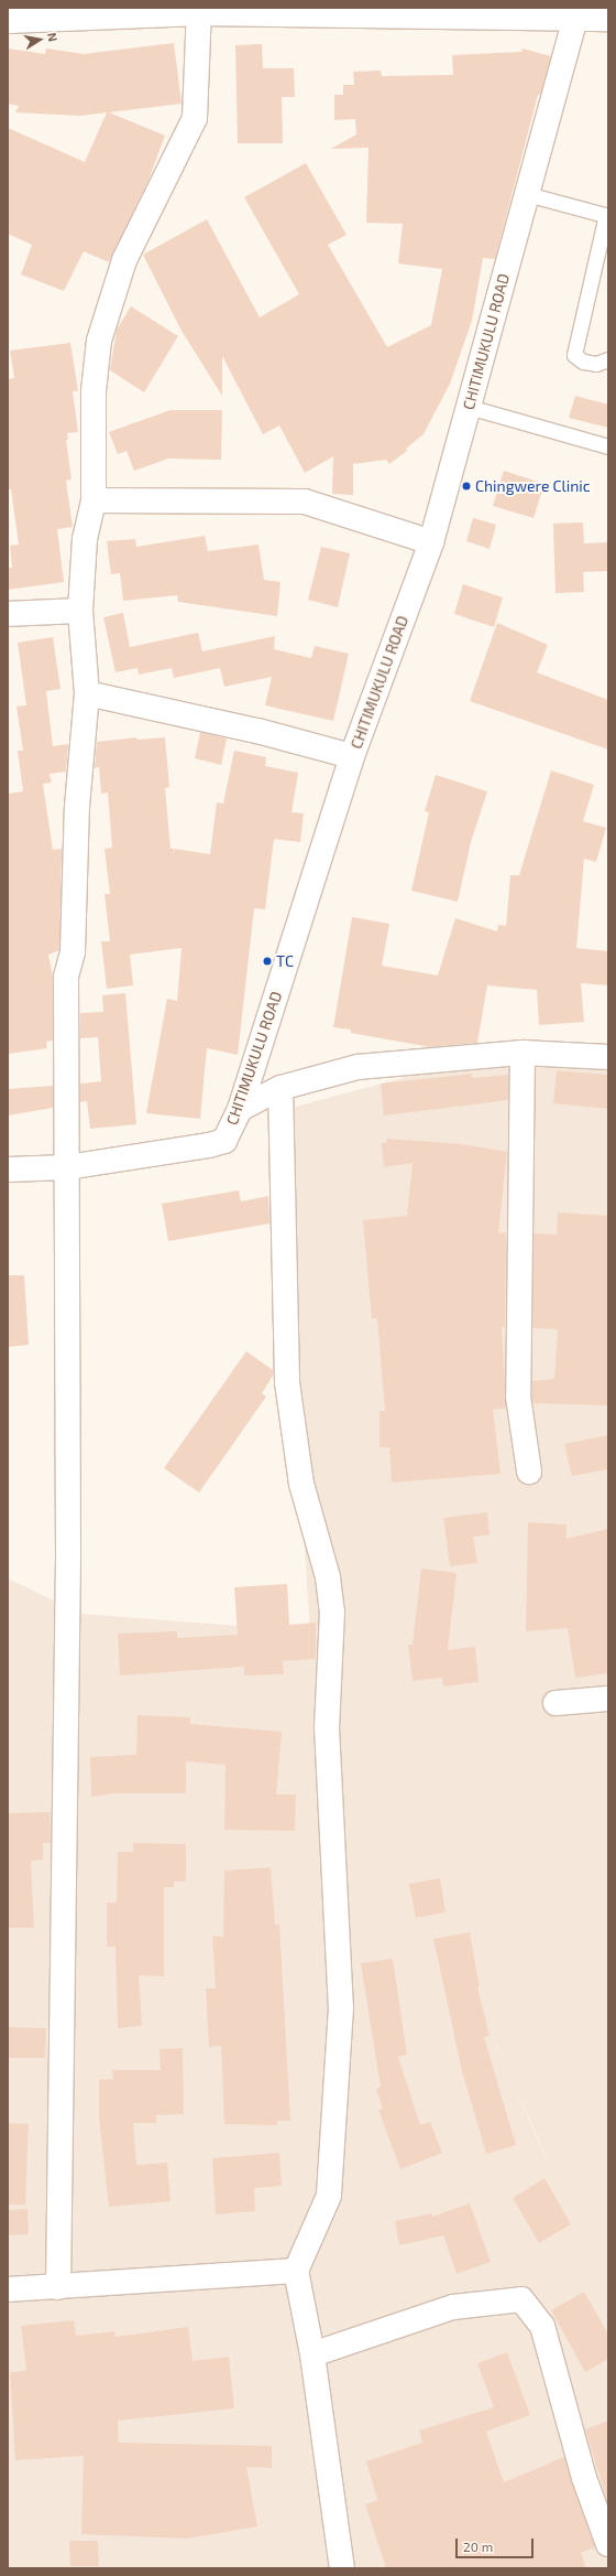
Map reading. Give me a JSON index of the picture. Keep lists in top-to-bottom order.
{
  "streets": {
    "street": ["CHITIMUKULU ROAD"]
  },
  "places": ["Chingwere Clinic", "TC"],
  "scale_bar": "20 m",
  "north": "right"
}
